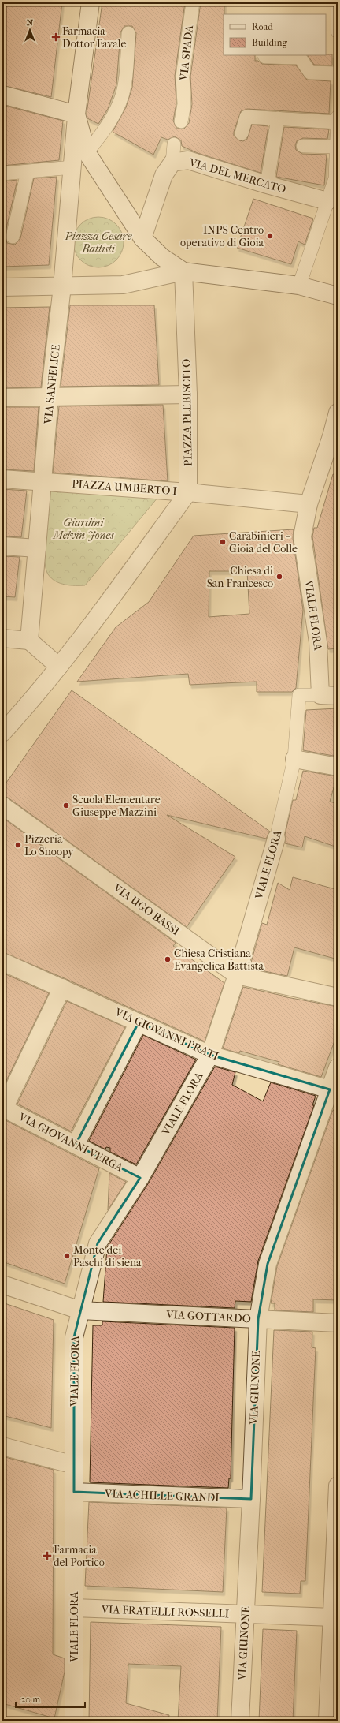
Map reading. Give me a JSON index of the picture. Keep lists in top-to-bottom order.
{
  "streets": {
    "street": [
      "VIA SPADA",
      "VIA DEL MERCATO",
      "VIA SANFELICE",
      "PIAZZA PLEBISCITO",
      "PIAZZA UMBERTO I",
      "VIALE FLORA",
      "VIA UGO BASSI",
      "VIA GIOVANNI PRATI",
      "VIA GIOVANNI VERGA",
      "VIA GOTTARDO",
      "VIA GIUNONE",
      "VIA ACHILLE GRANDI",
      "VIA FRATELLI ROSSELLI"
    ]
  },
  "crossings": [
    ["VIA SANFELICE", "PIAZZA UMBERTO I"],
    ["PIAZZA PLEBISCITO", "PIAZZA UMBERTO I"],
    ["VIALE FLORA", "VIA UGO BASSI"],
    ["VIALE FLORA", "VIA GIOVANNI PRATI"],
    ["VIALE FLORA", "VIA GIOVANNI VERGA"],
    ["VIALE FLORA", "VIA GOTTARDO"],
    ["VIALE FLORA", "VIA ACHILLE GRANDI"],
    ["VIALE FLORA", "VIA FRATELLI ROSSELLI"],
    ["VIA GIOVANNI PRATI", "VIA GIUNONE"],
    ["VIA GOTTARDO", "VIA GIUNONE"],
    ["VIA GIUNONE", "VIA ACHILLE GRANDI"],
    ["VIA GIUNONE", "VIA FRATELLI ROSSELLI"]
  ],
  "parks": ["Piazza Cesare Battisti", "Giardini Melvin Jones"],
  "places": {
    "health": ["Farmacia Dottor Favale", "Farmacia del Portico"],
    "other": [
      "INPS Centro operativo di Gioia",
      "Carabinieri - Gioia del Colle",
      "Chiesa di San Francesco",
      "Scuola Elementare Giuseppe Mazzini",
      "Pizzeria Lo Snoopy",
      "Chiesa Cristiana Evangelica Battista",
      "Monte dei Paschi di siena"
    ]
  },
  "legend": ["Road", "Building"],
  "scale_bar": "20 m",
  "north": "top"
}
